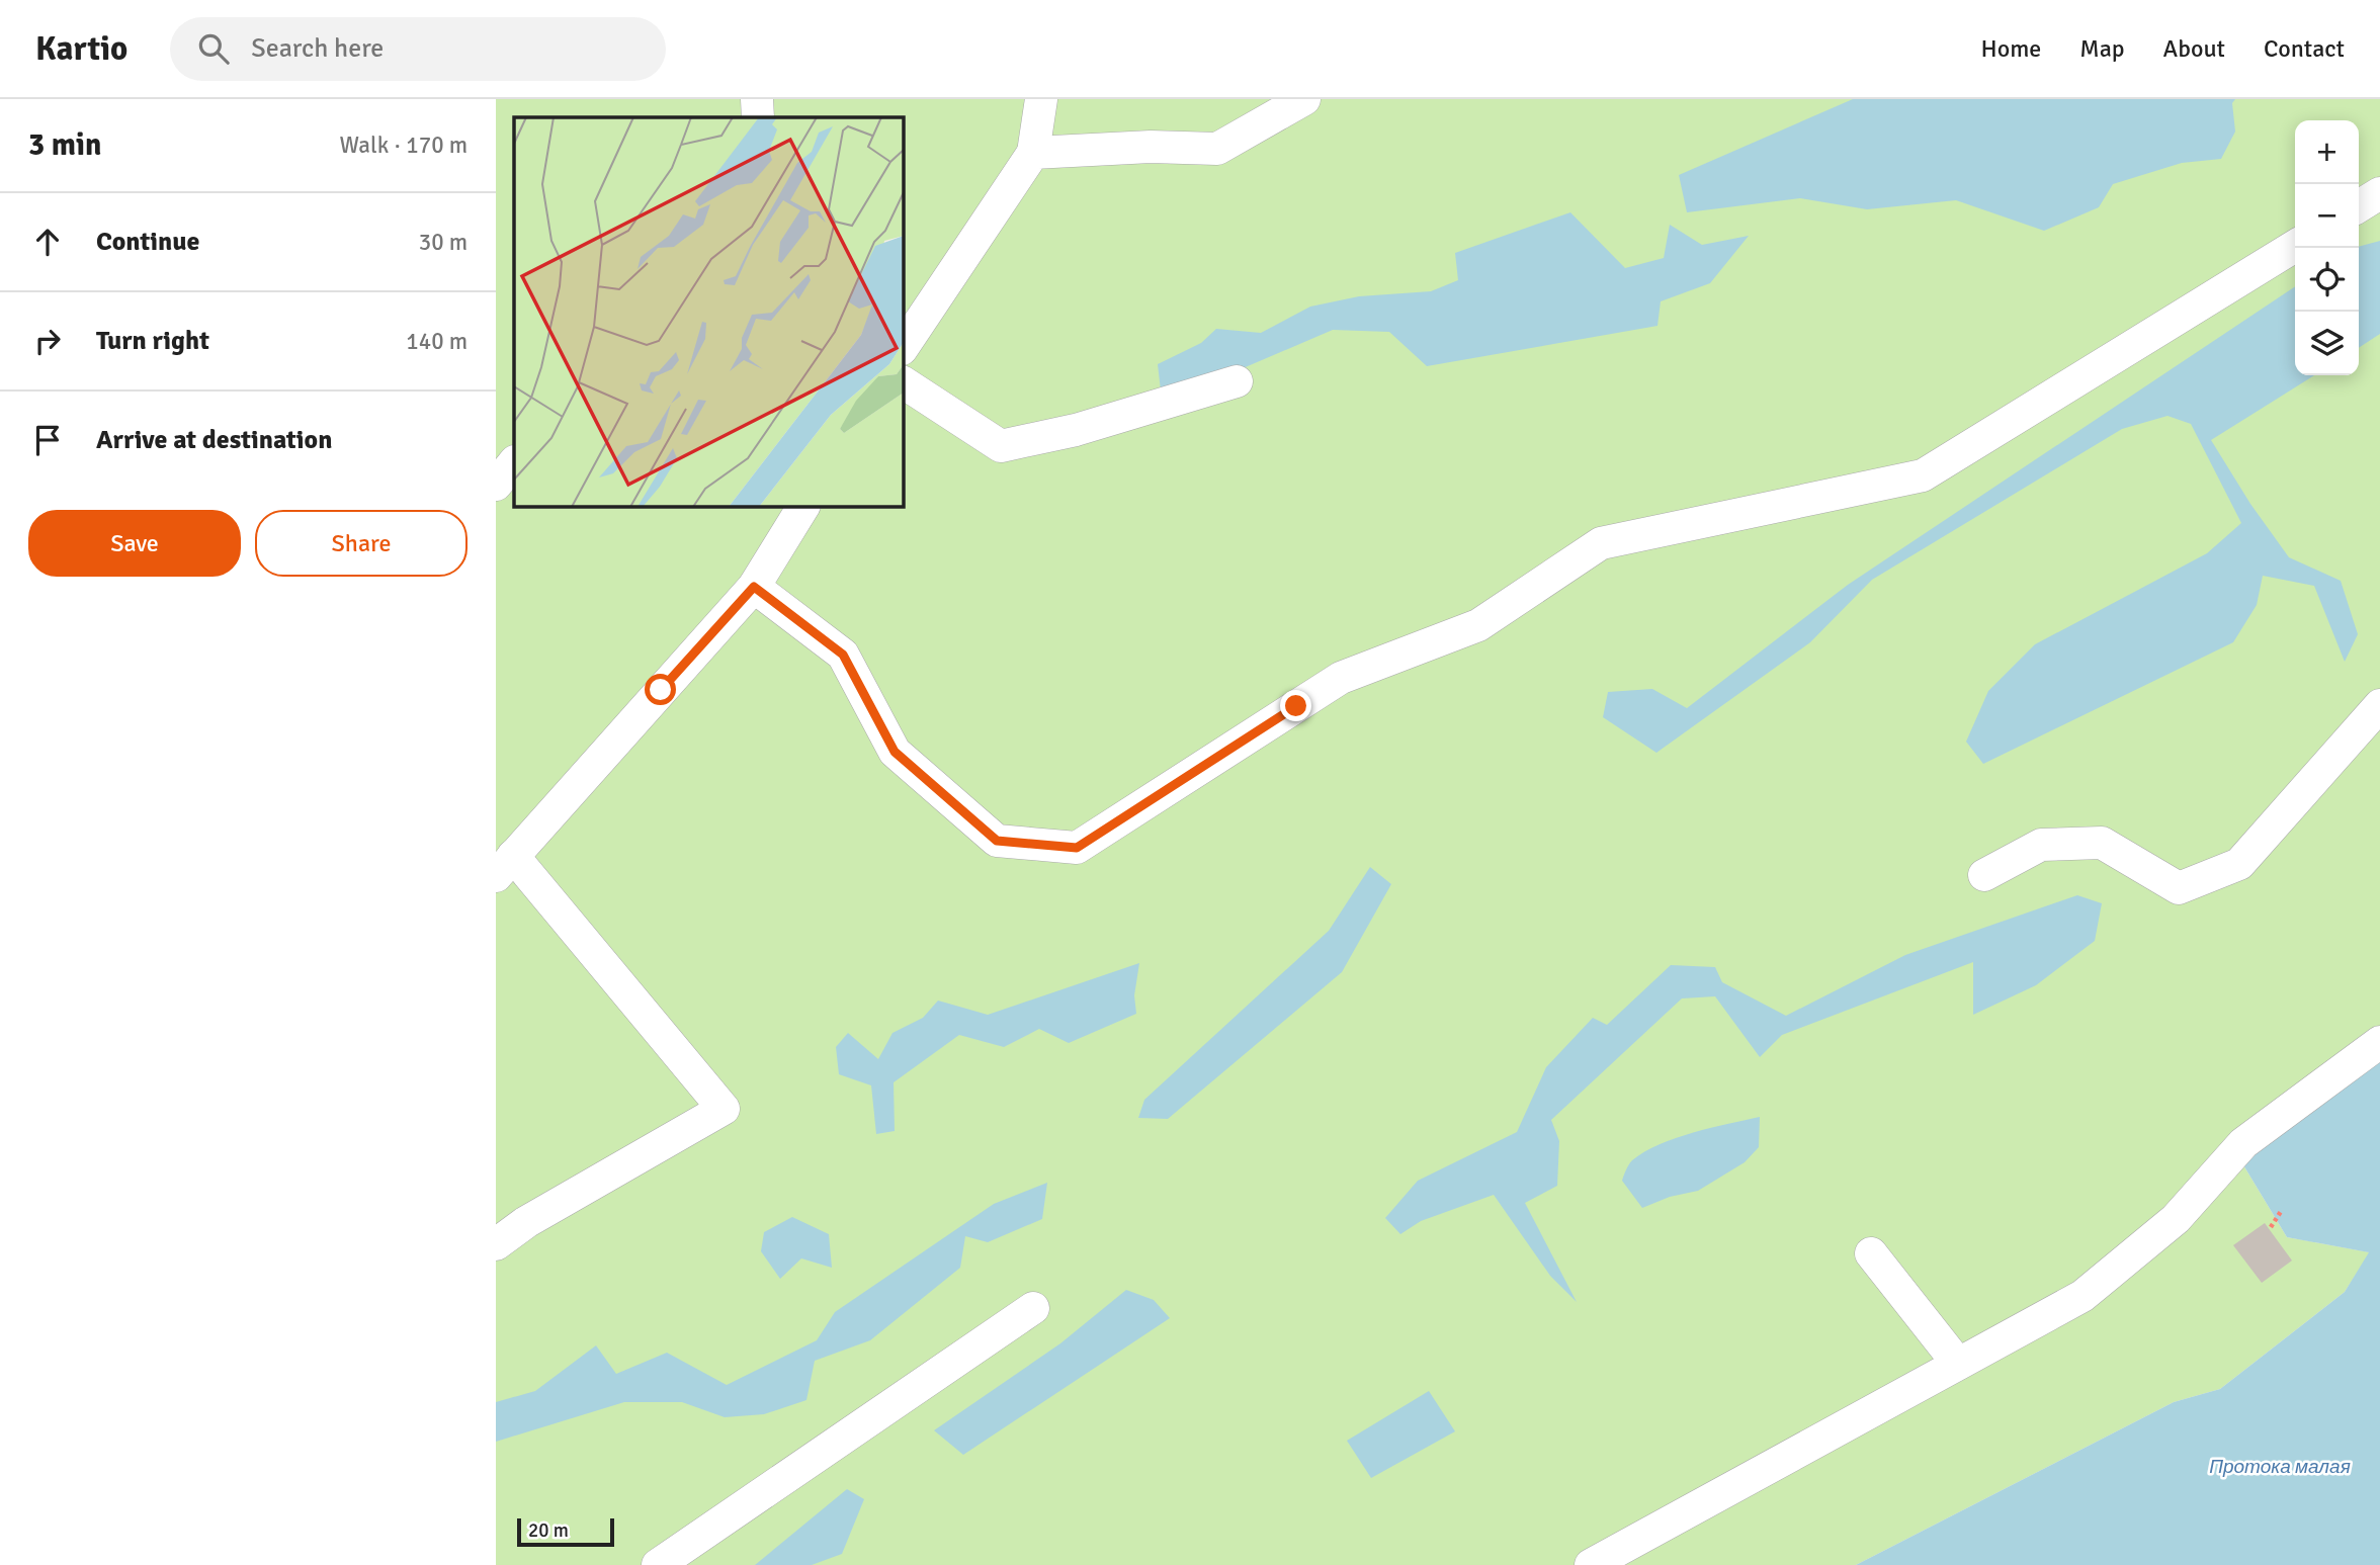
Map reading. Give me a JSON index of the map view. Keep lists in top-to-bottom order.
{
  "water": ["Протока малая"],
  "scale_bar": "20 m",
  "page": {
    "header": "Kartio",
    "search": "Search here",
    "nav": [
      "Home",
      "Map",
      "About",
      "Contact"
    ],
    "heading": ["3 min", "Walk · 170 m"],
    "map_buttons": ["+", "−"],
    "list": [
      ["Continue", "30 m"],
      ["Turn right", "140 m"],
      "Arrive at destination"
    ],
    "buttons": ["Save", "Share"],
    "scale": "20 m"
  }
}
